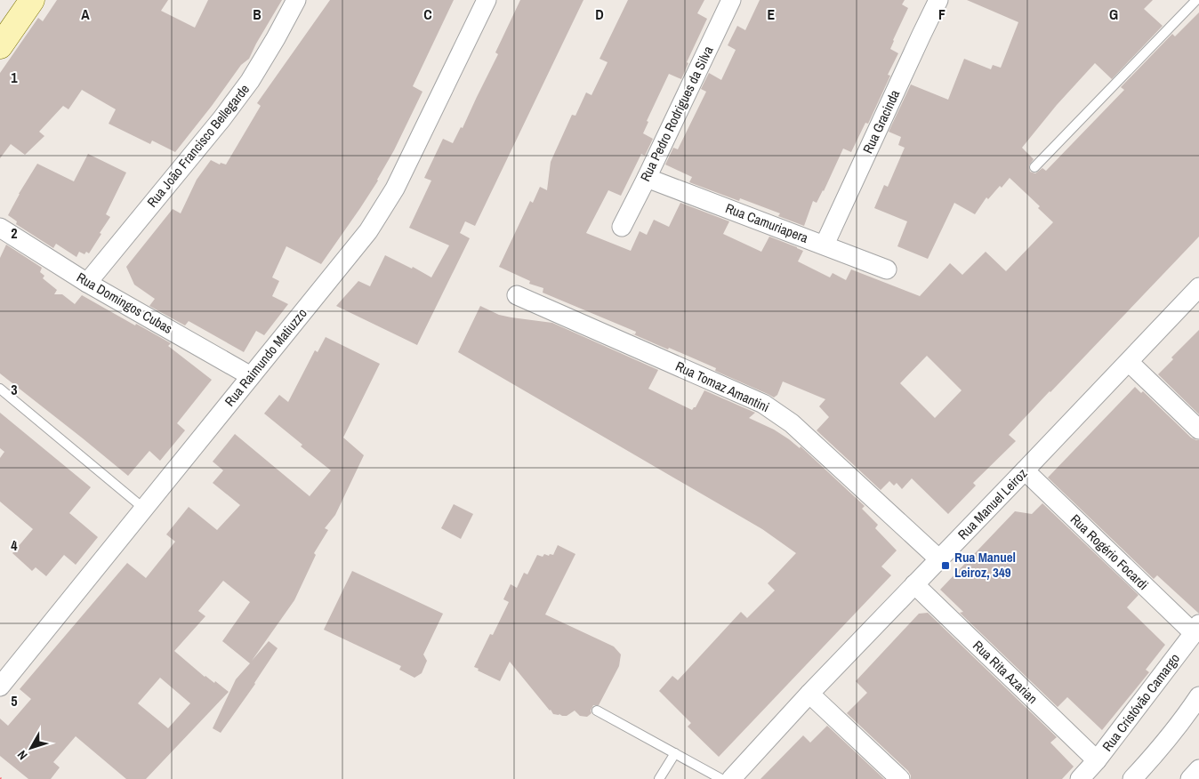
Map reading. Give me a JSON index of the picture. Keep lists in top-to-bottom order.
{
  "streets": {
    "street": [
      "Rua Pedro Rodrigues da Silva",
      "Rua Gracinda",
      "Rua João Francisco Bellegarde",
      "Rua Camuriapera",
      "Rua Domingos Cubas",
      "Rua Raimundo Matiuzzo",
      "Rua Tomaz Amantini",
      "Rua Manuel Leiroz",
      "Rua Rogério Focardi",
      "Rua Rita Azarian",
      "Rua Cristóvão Camargo"
    ]
  },
  "crossings": [
    ["Rua Pedro Rodrigues da Silva", "Rua Camuriapera"],
    ["Rua Gracinda", "Rua Camuriapera"],
    ["Rua João Francisco Bellegarde", "Rua Domingos Cubas"],
    ["Rua Domingos Cubas", "Rua Raimundo Matiuzzo"],
    ["Rua Tomaz Amantini", "Rua Manuel Leiroz"],
    ["Rua Manuel Leiroz", "Rua Rogério Focardi"],
    ["Rua Manuel Leiroz", "Rua Rita Azarian"],
    ["Rua Rogério Focardi", "Rua Cristóvão Camargo"],
    ["Rua Rita Azarian", "Rua Cristóvão Camargo"]
  ],
  "places": {
    "transit": ["Rua Manuel Leiroz, 349"]
  },
  "north": "bottom left",
  "grid": {
    "columns": [
      "A",
      "B",
      "C",
      "D",
      "E",
      "F",
      "G"
    ],
    "rows": [
      "1",
      "2",
      "3",
      "4",
      "5"
    ]
  }
}
